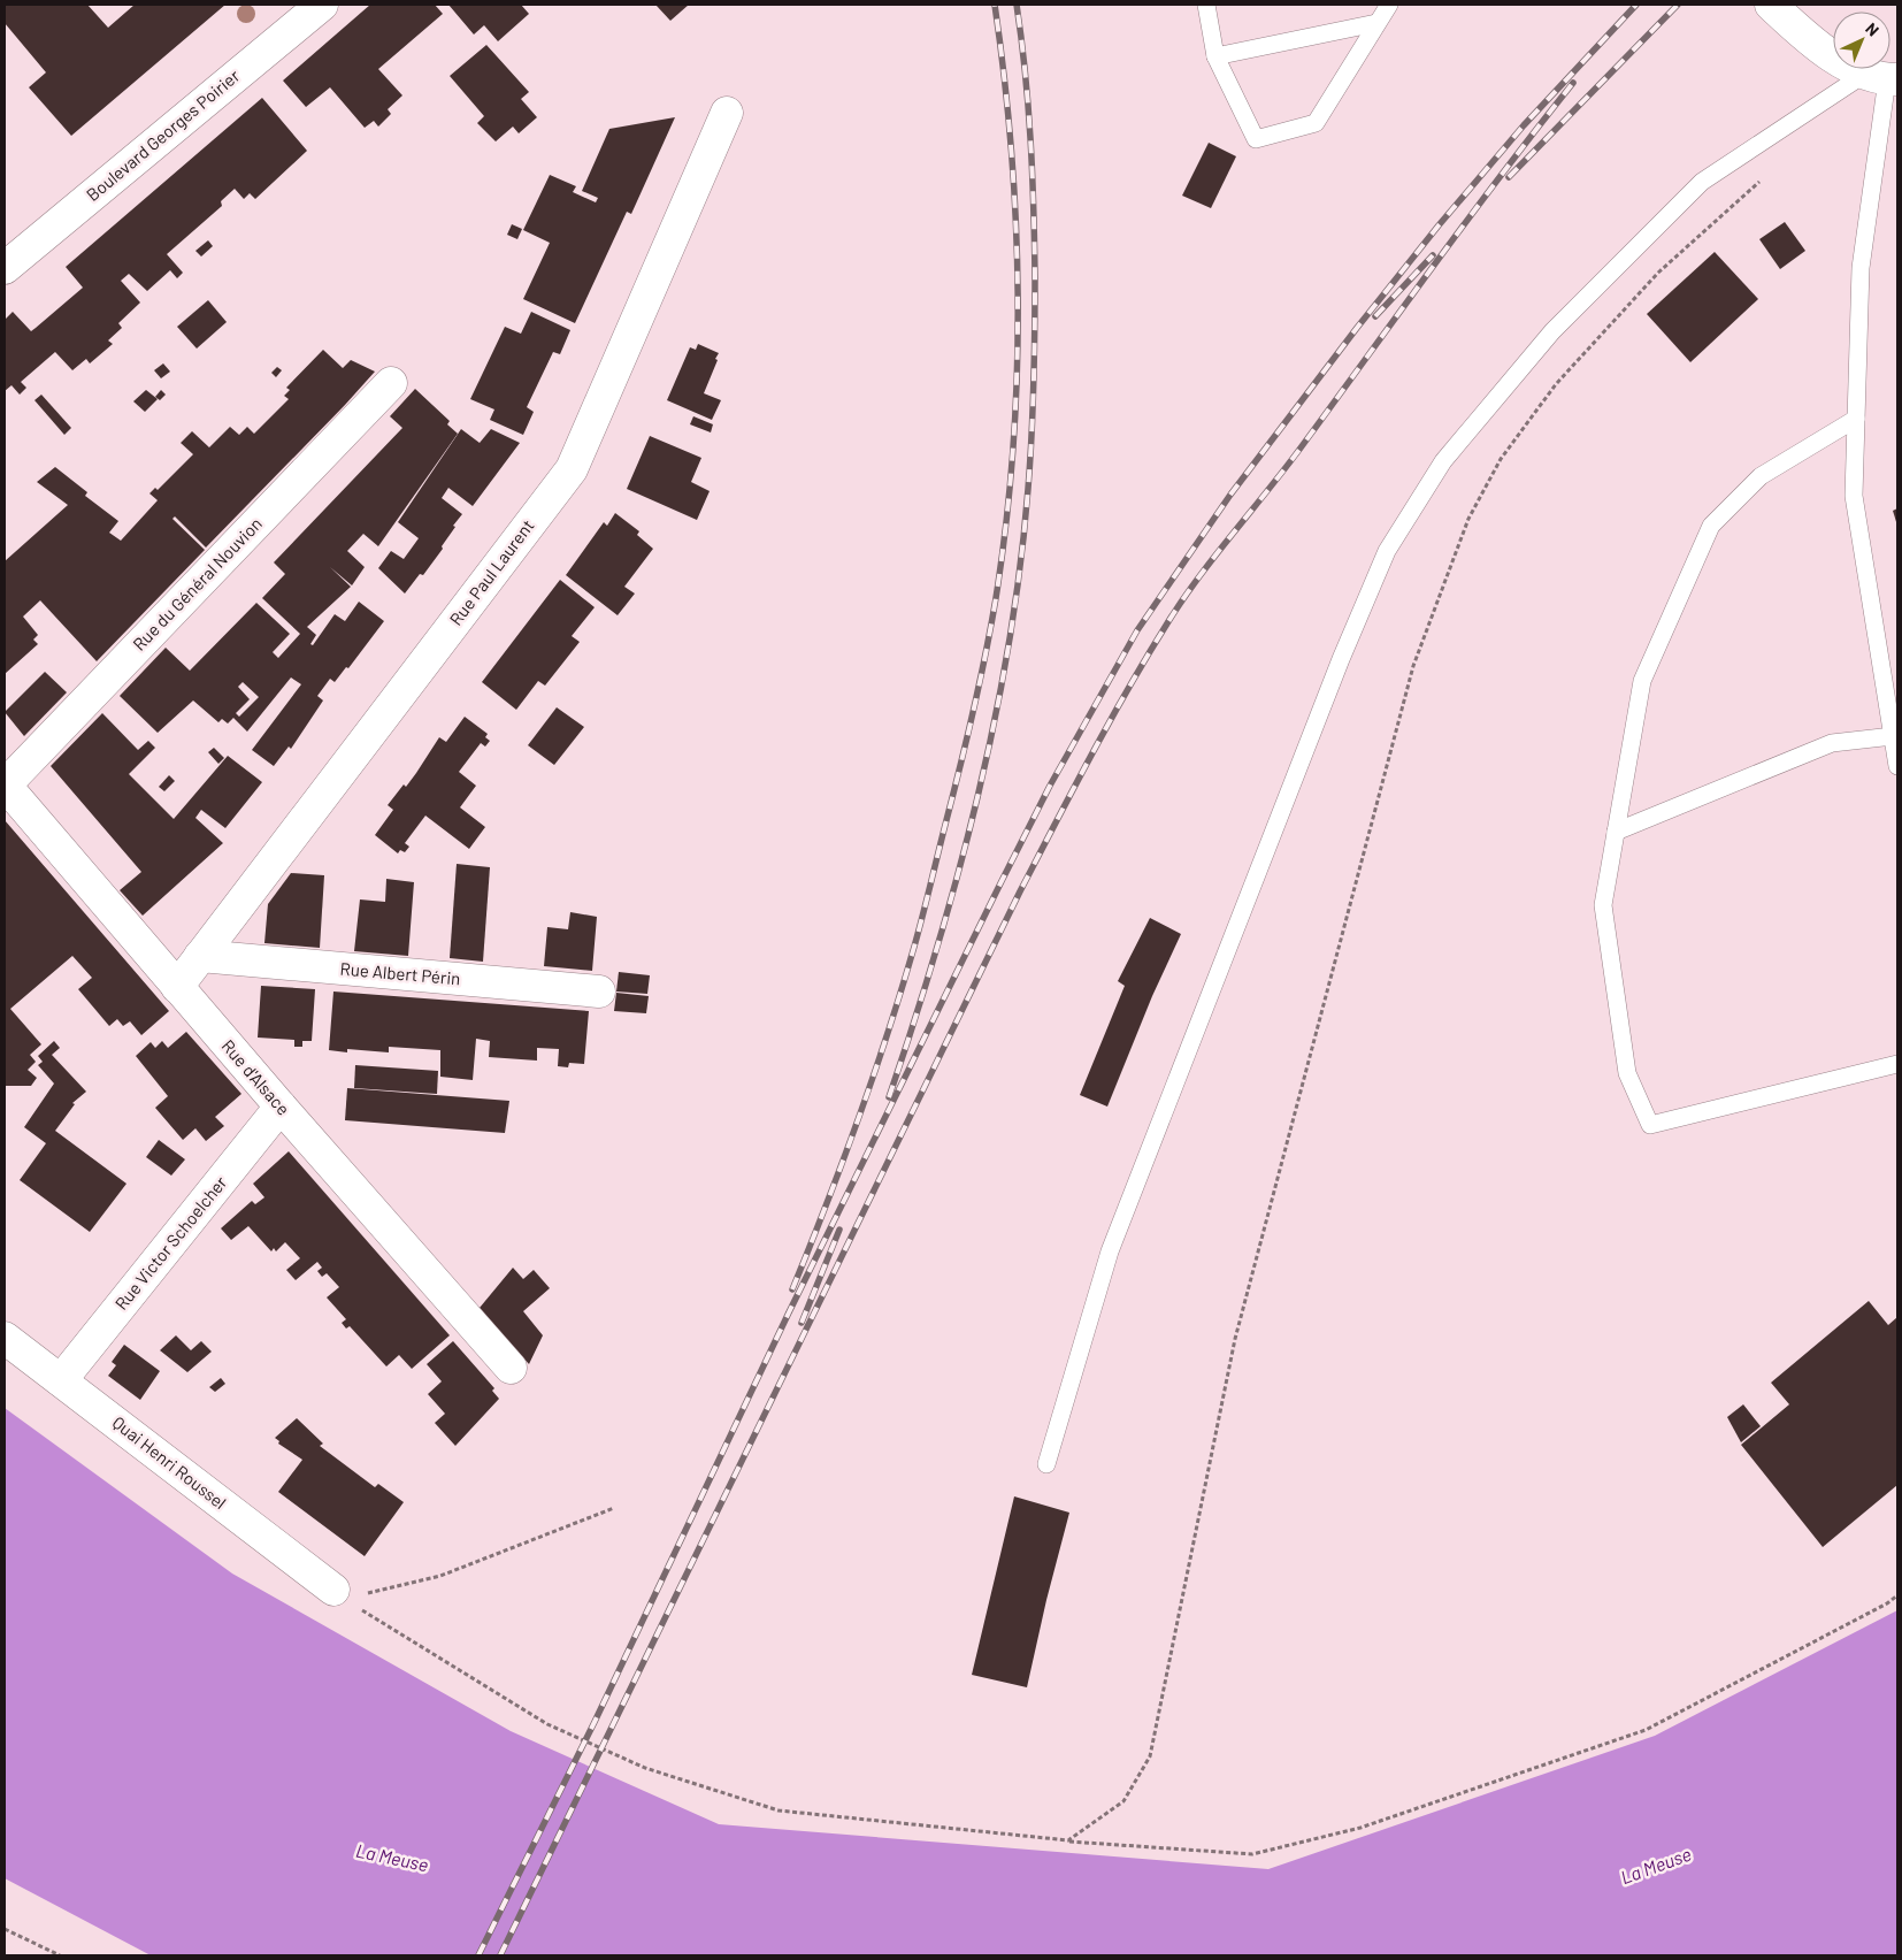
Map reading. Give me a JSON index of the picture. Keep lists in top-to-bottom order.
{
  "streets": {
    "street": [
      "Boulevard Georges Poirier",
      "Rue Paul Laurent",
      "Rue du Général Nouvion",
      "Rue Albert Périn",
      "Rue d'Alsace",
      "Rue Victor Schoelcher",
      "Quai Henri Roussel"
    ]
  },
  "crossings": [
    ["Rue Paul Laurent", "Rue Albert Périn"],
    ["Rue Paul Laurent", "Rue d'Alsace"],
    ["Rue du Général Nouvion", "Rue d'Alsace"],
    ["Rue d'Alsace", "Rue Victor Schoelcher"],
    ["Rue Victor Schoelcher", "Quai Henri Roussel"]
  ],
  "water": ["La Meuse"],
  "north": "top right"
}
